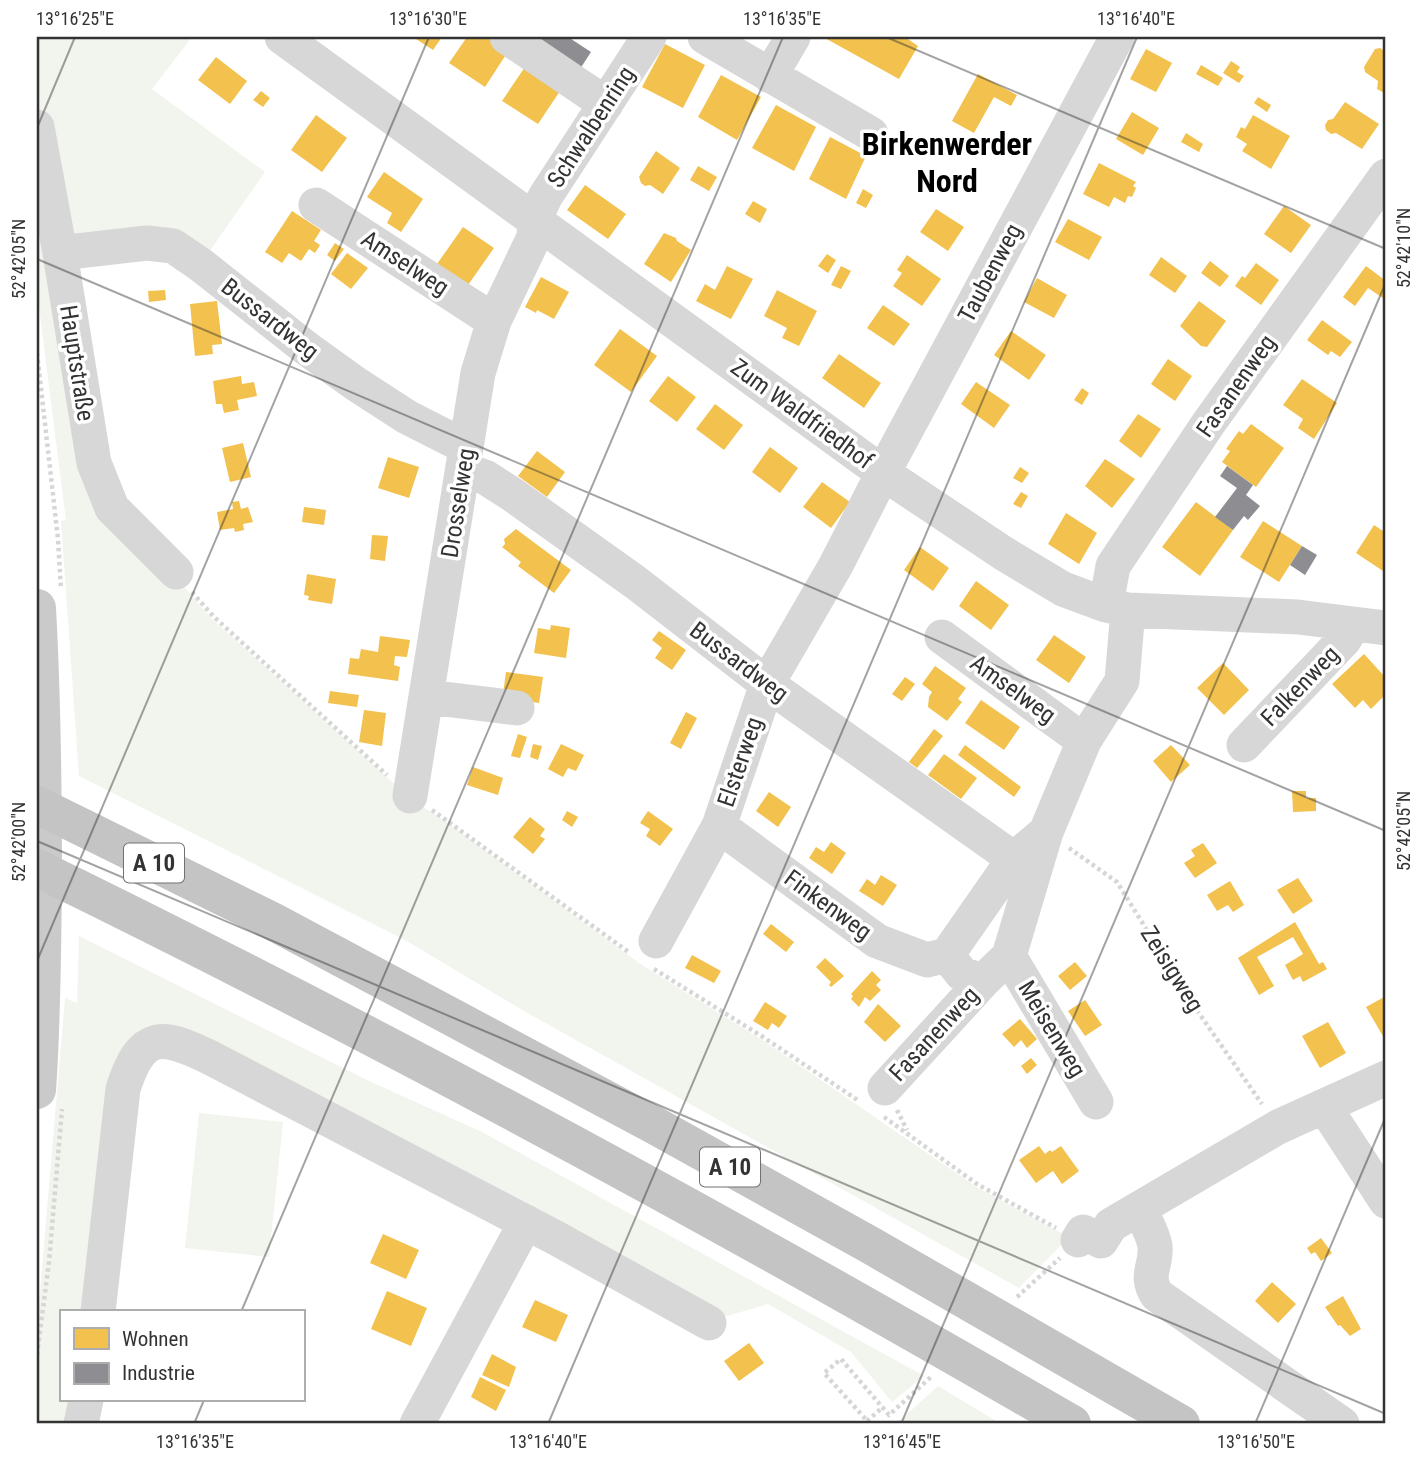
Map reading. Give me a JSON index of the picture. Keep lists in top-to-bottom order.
{
  "streets": {
    "highway": ["A 10"],
    "street": [
      "Schwalbenring",
      "Amselweg",
      "Taubenweg",
      "Bussardweg",
      "Hauptstraße",
      "Fasanenweg",
      "Zum Waldfriedhof",
      "Drosselweg",
      "Falkenweg",
      "Elsterweg",
      "Finkenweg",
      "Meisenweg"
    ],
    "path": ["Zeisigweg"]
  },
  "crossings": [
    ["Schwalbenring", "Zum Waldfriedhof"],
    ["Schwalbenring", "Drosselweg"],
    ["Amselweg", "Fasanenweg"],
    ["Amselweg", "Drosselweg"],
    ["Taubenweg", "Zum Waldfriedhof"],
    ["Taubenweg", "Elsterweg"],
    ["Bussardweg", "Hauptstraße"],
    ["Bussardweg", "Fasanenweg"],
    ["Bussardweg", "Drosselweg"],
    ["Bussardweg", "Elsterweg"],
    ["Fasanenweg", "Zum Waldfriedhof"],
    ["Fasanenweg", "Finkenweg"],
    ["Fasanenweg", "Zeisigweg"],
    ["Fasanenweg", "Meisenweg"],
    ["Zum Waldfriedhof", "Drosselweg"],
    ["Zum Waldfriedhof", "Falkenweg"],
    ["Zum Waldfriedhof", "Elsterweg"],
    ["Elsterweg", "Finkenweg"]
  ],
  "districts": ["Birkenwerder Nord"],
  "legend": ["Wohnen", "Industrie"],
  "coordinates": [
    "13°16'25\"E",
    "13°16'30\"E",
    "13°16'35\"E",
    "13°16'40\"E",
    "52°42'10\"N",
    "52°42'05\"N",
    "52°42'00\"N",
    "13°16'45\"E",
    "13°16'50\"E"
  ]
}
